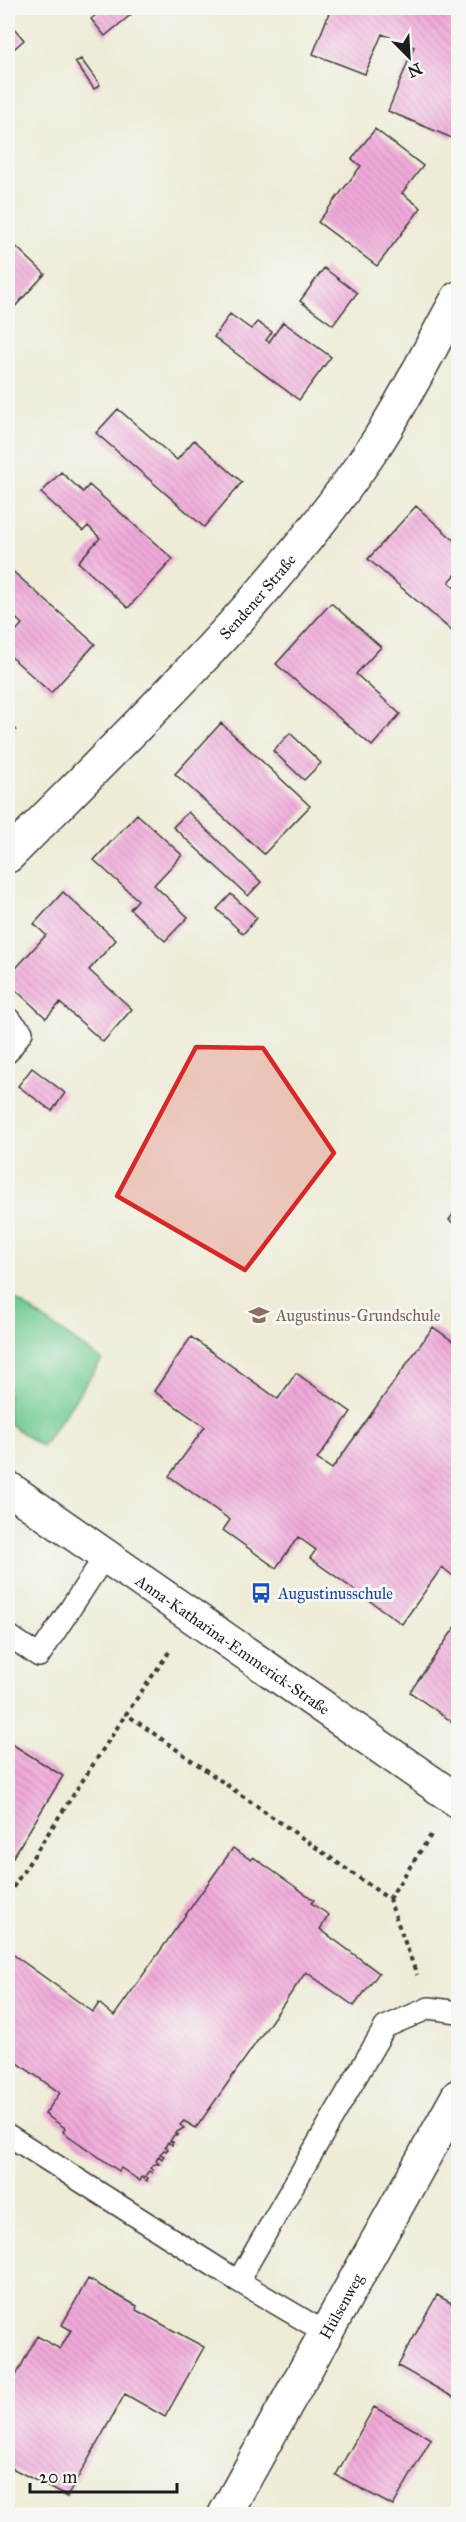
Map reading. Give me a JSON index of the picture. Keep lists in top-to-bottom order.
{
  "streets": {
    "street": ["Sendener Straße", "Anna-Katharina-Emmerick-Straße", "Hülsenweg"]
  },
  "places": {
    "school or university": ["Augustinus-Grundschule"],
    "bus stop": ["Augustinusschule"]
  },
  "scale_bar": "20 m",
  "north": "bottom right"
}
